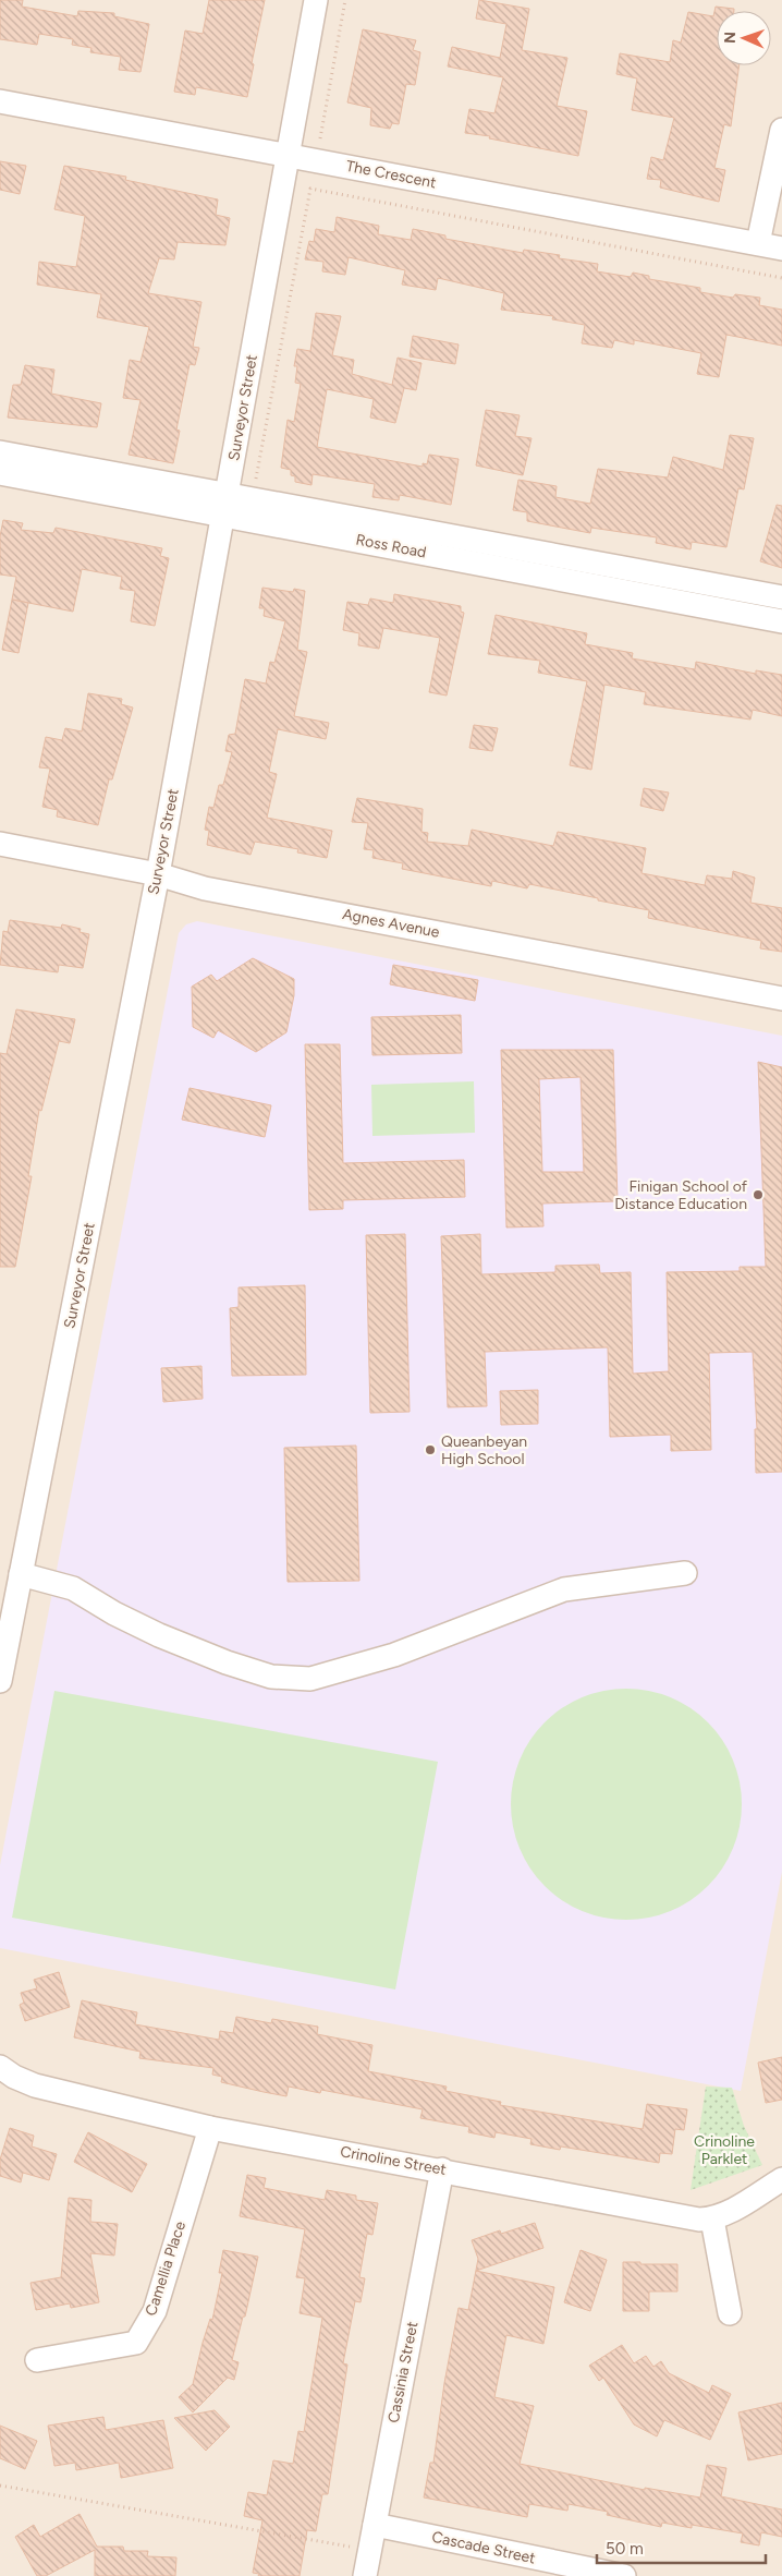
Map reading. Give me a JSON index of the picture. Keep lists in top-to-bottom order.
{
  "streets": {
    "street": [
      "The Crescent",
      "Surveyor Street",
      "Ross Road",
      "Agnes Avenue",
      "Crinoline Street",
      "Camellia Place",
      "Cassinia Street",
      "Cascade Street"
    ]
  },
  "crossings": [
    ["The Crescent", "Surveyor Street"],
    ["Surveyor Street", "Ross Road"],
    ["Surveyor Street", "Agnes Avenue"],
    ["Crinoline Street", "Camellia Place"],
    ["Crinoline Street", "Cassinia Street"],
    ["Cassinia Street", "Cascade Street"]
  ],
  "parks": ["Crinoline Parklet"],
  "places": ["Finigan School of Distance Education", "Queanbeyan High School"],
  "scale_bar": "50 m",
  "north": "left"
}
